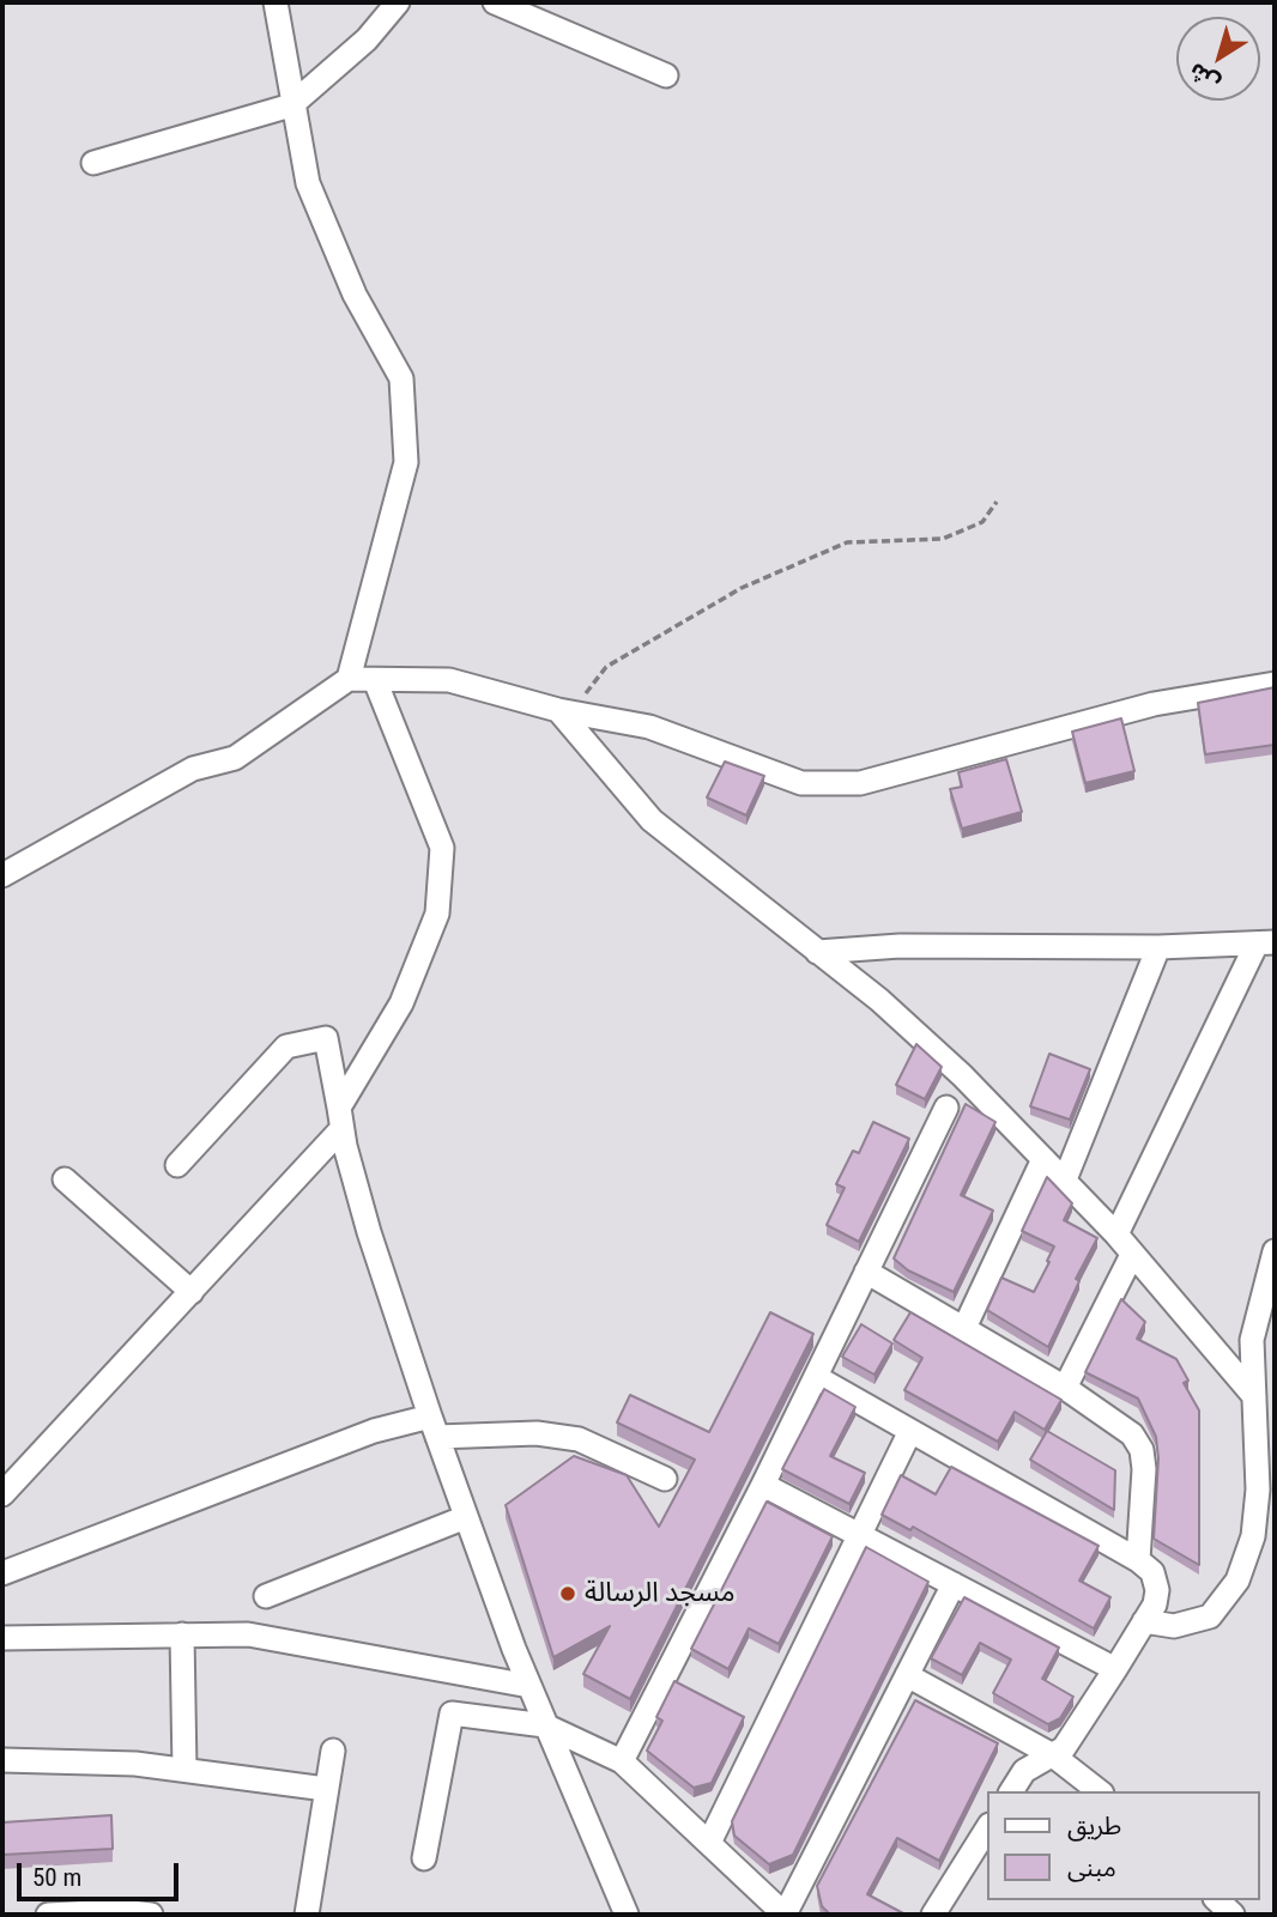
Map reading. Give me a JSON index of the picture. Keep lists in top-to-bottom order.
{
  "places": ["مسجد الرسالة"],
  "legend": ["طريق", "مبنى"],
  "scale_bar": "50 m",
  "north": "bottom left"
}
